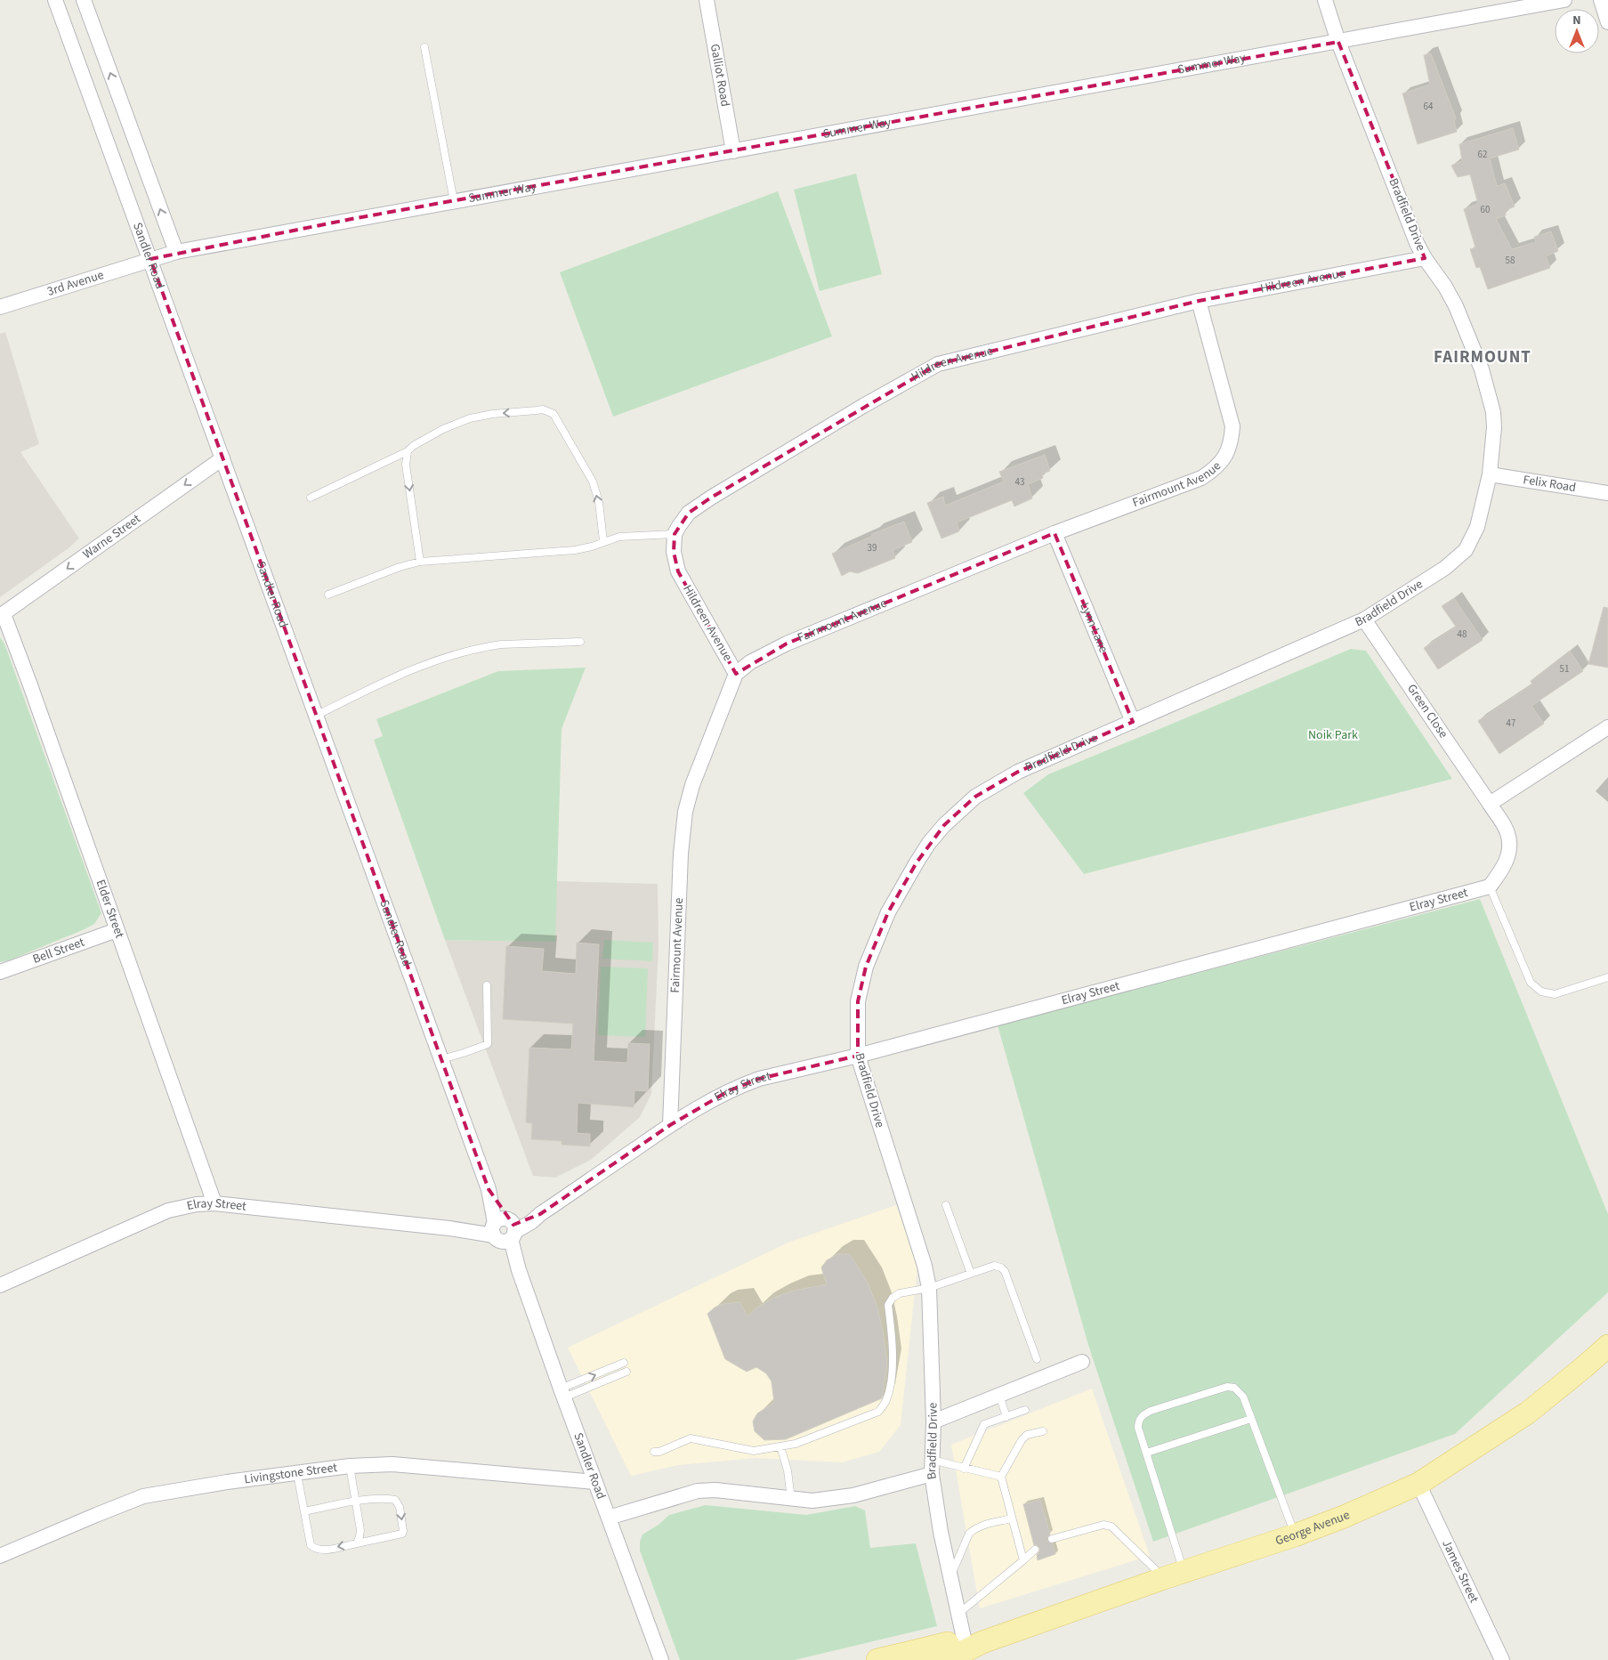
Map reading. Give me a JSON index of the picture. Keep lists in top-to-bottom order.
{
  "streets": {
    "main road": ["George Avenue"],
    "street": [
      "Summer Way",
      "Galliot Road",
      "Bradfield Drive",
      "Sandler Road",
      "Hildreen Avenue",
      "3rd Avenue",
      "Fairmount Avenue",
      "Felix Road",
      "Warne Street",
      "Lynn Lane",
      "Green Close",
      "Elray Street",
      "Elder Street",
      "Bell Street",
      "Livingstone Street",
      "James Street"
    ]
  },
  "crossings": [
    ["Summer Way", "Galliot Road"],
    ["Summer Way", "Bradfield Drive"],
    ["Summer Way", "Sandler Road"],
    ["Summer Way", "3rd Avenue"],
    ["Bradfield Drive", "Hildreen Avenue"],
    ["Bradfield Drive", "Felix Road"],
    ["Bradfield Drive", "Lynn Lane"],
    ["Bradfield Drive", "Green Close"],
    ["Bradfield Drive", "Elray Street"],
    ["Bradfield Drive", "George Avenue"],
    ["Sandler Road", "3rd Avenue"],
    ["Sandler Road", "Warne Street"],
    ["Sandler Road", "Elray Street"],
    ["Sandler Road", "Livingstone Street"],
    ["Hildreen Avenue", "Fairmount Avenue"],
    ["Fairmount Avenue", "Lynn Lane"],
    ["Fairmount Avenue", "Elray Street"],
    ["Warne Street", "Elder Street"],
    ["Green Close", "Elray Street"],
    ["Elray Street", "Elder Street"],
    ["Elder Street", "Bell Street"],
    ["George Avenue", "James Street"]
  ],
  "one_way": ["Warne Street"],
  "districts": ["FAIRMOUNT"],
  "parks": ["Noik Park"],
  "house_numbers": [
    "64",
    "62",
    "60",
    "58",
    "43",
    "39",
    "48",
    "51",
    "47"
  ],
  "north": "top"
}
